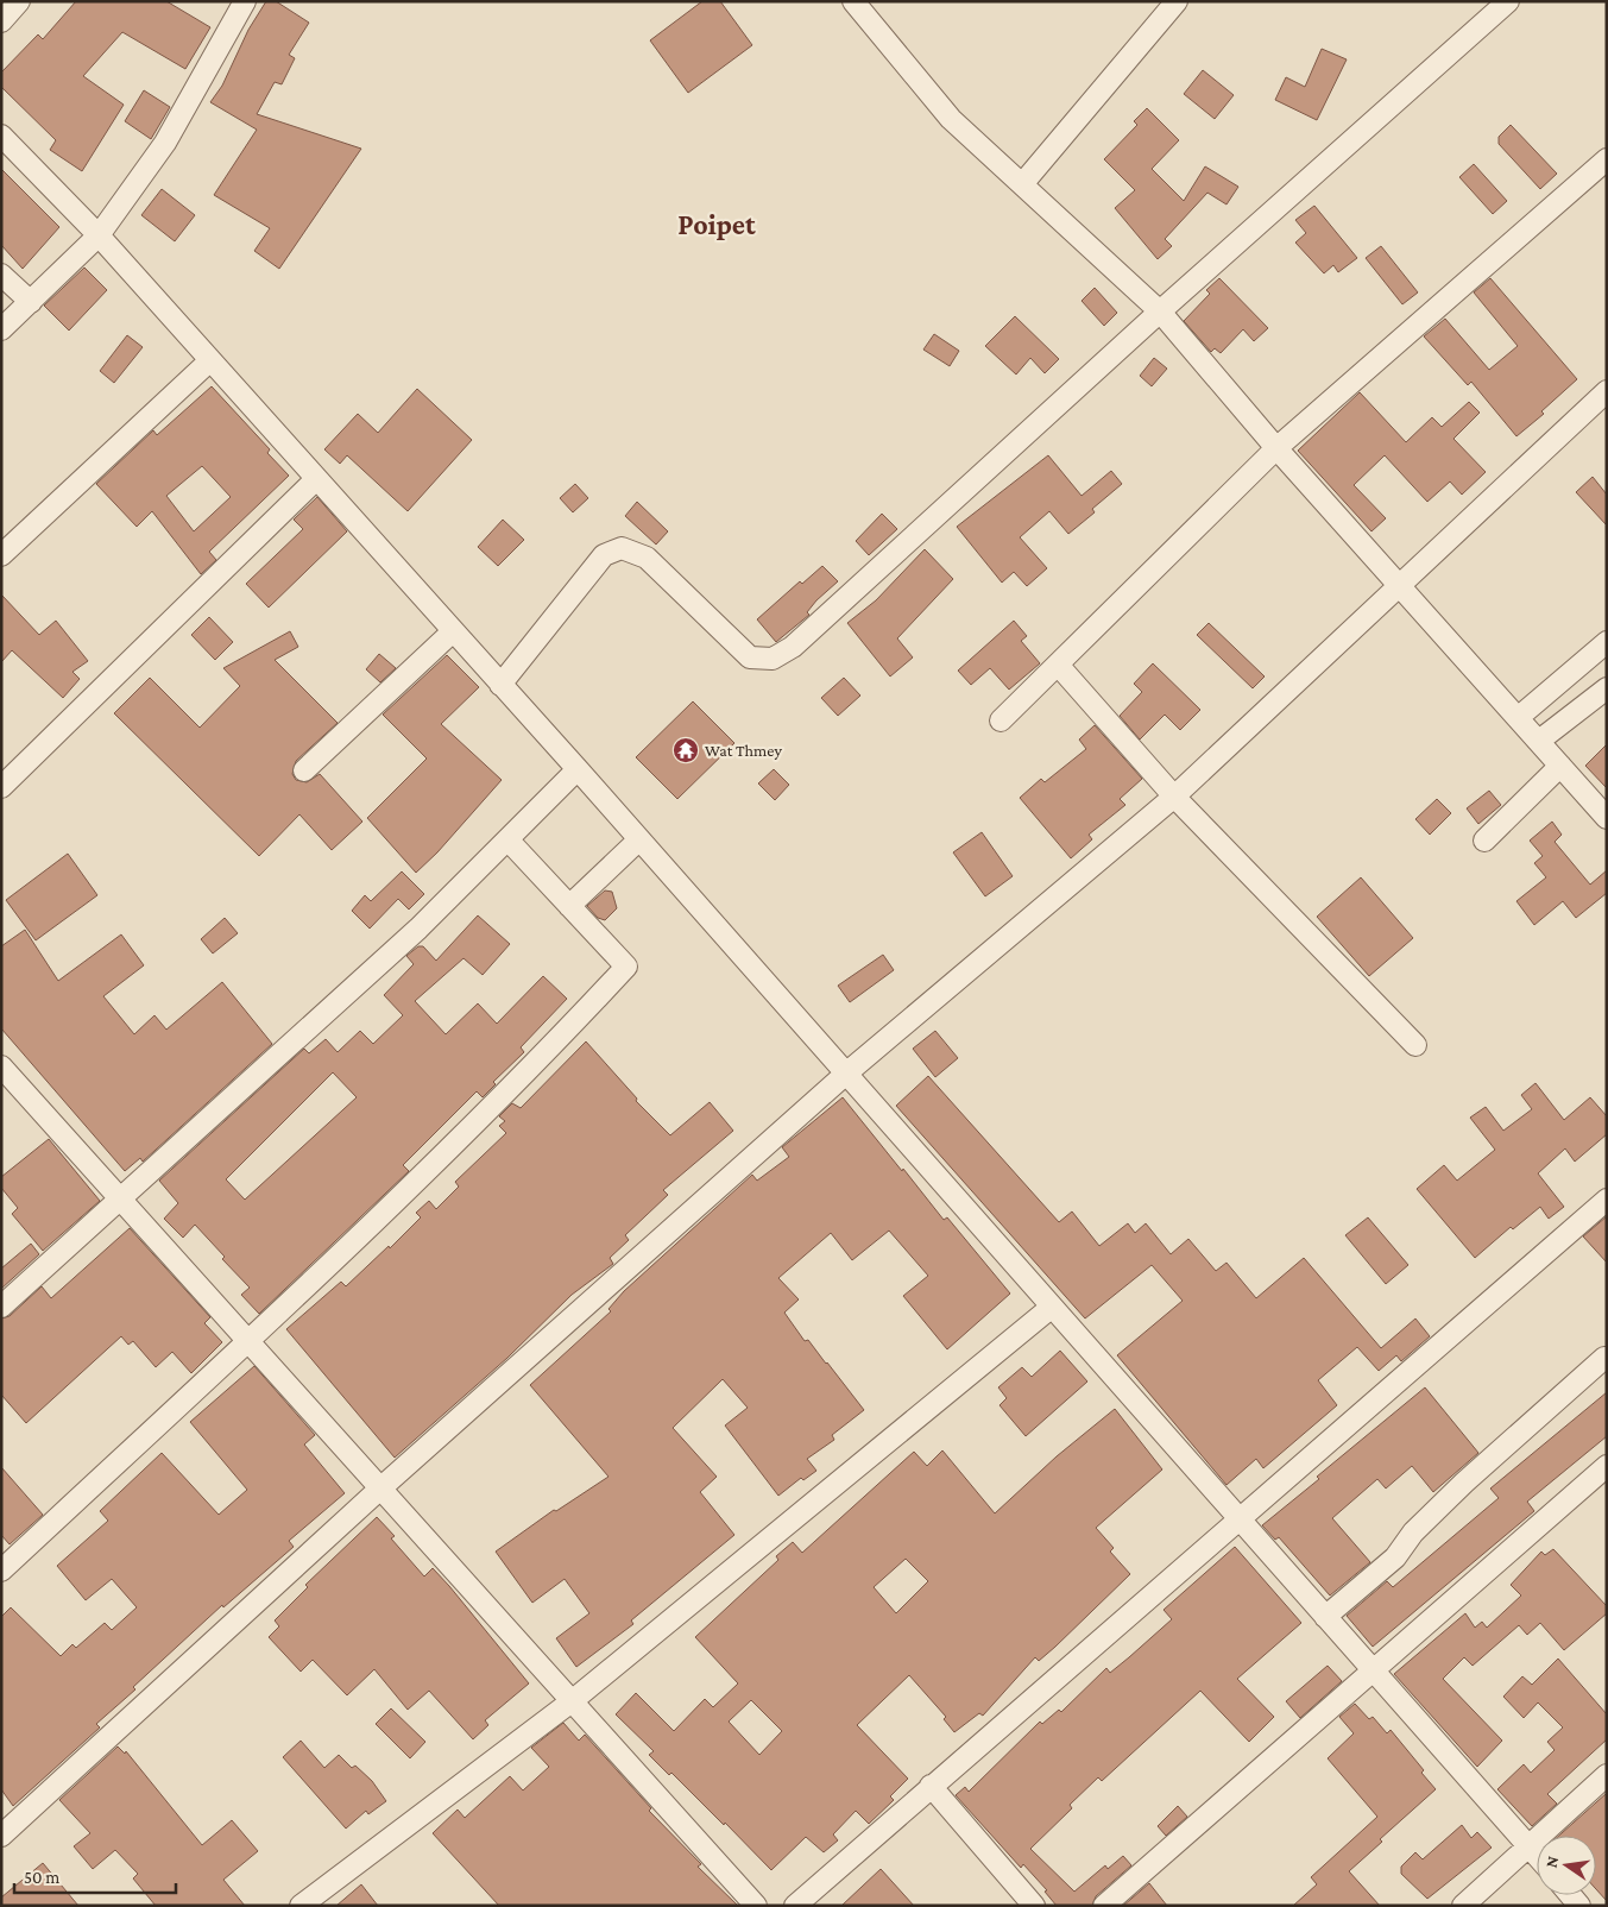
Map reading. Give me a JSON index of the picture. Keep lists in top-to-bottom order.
{
  "districts": ["Poipet"],
  "places": {
    "temple": ["Wat Thmey"]
  },
  "scale_bar": "50 m",
  "north": "left"
}
